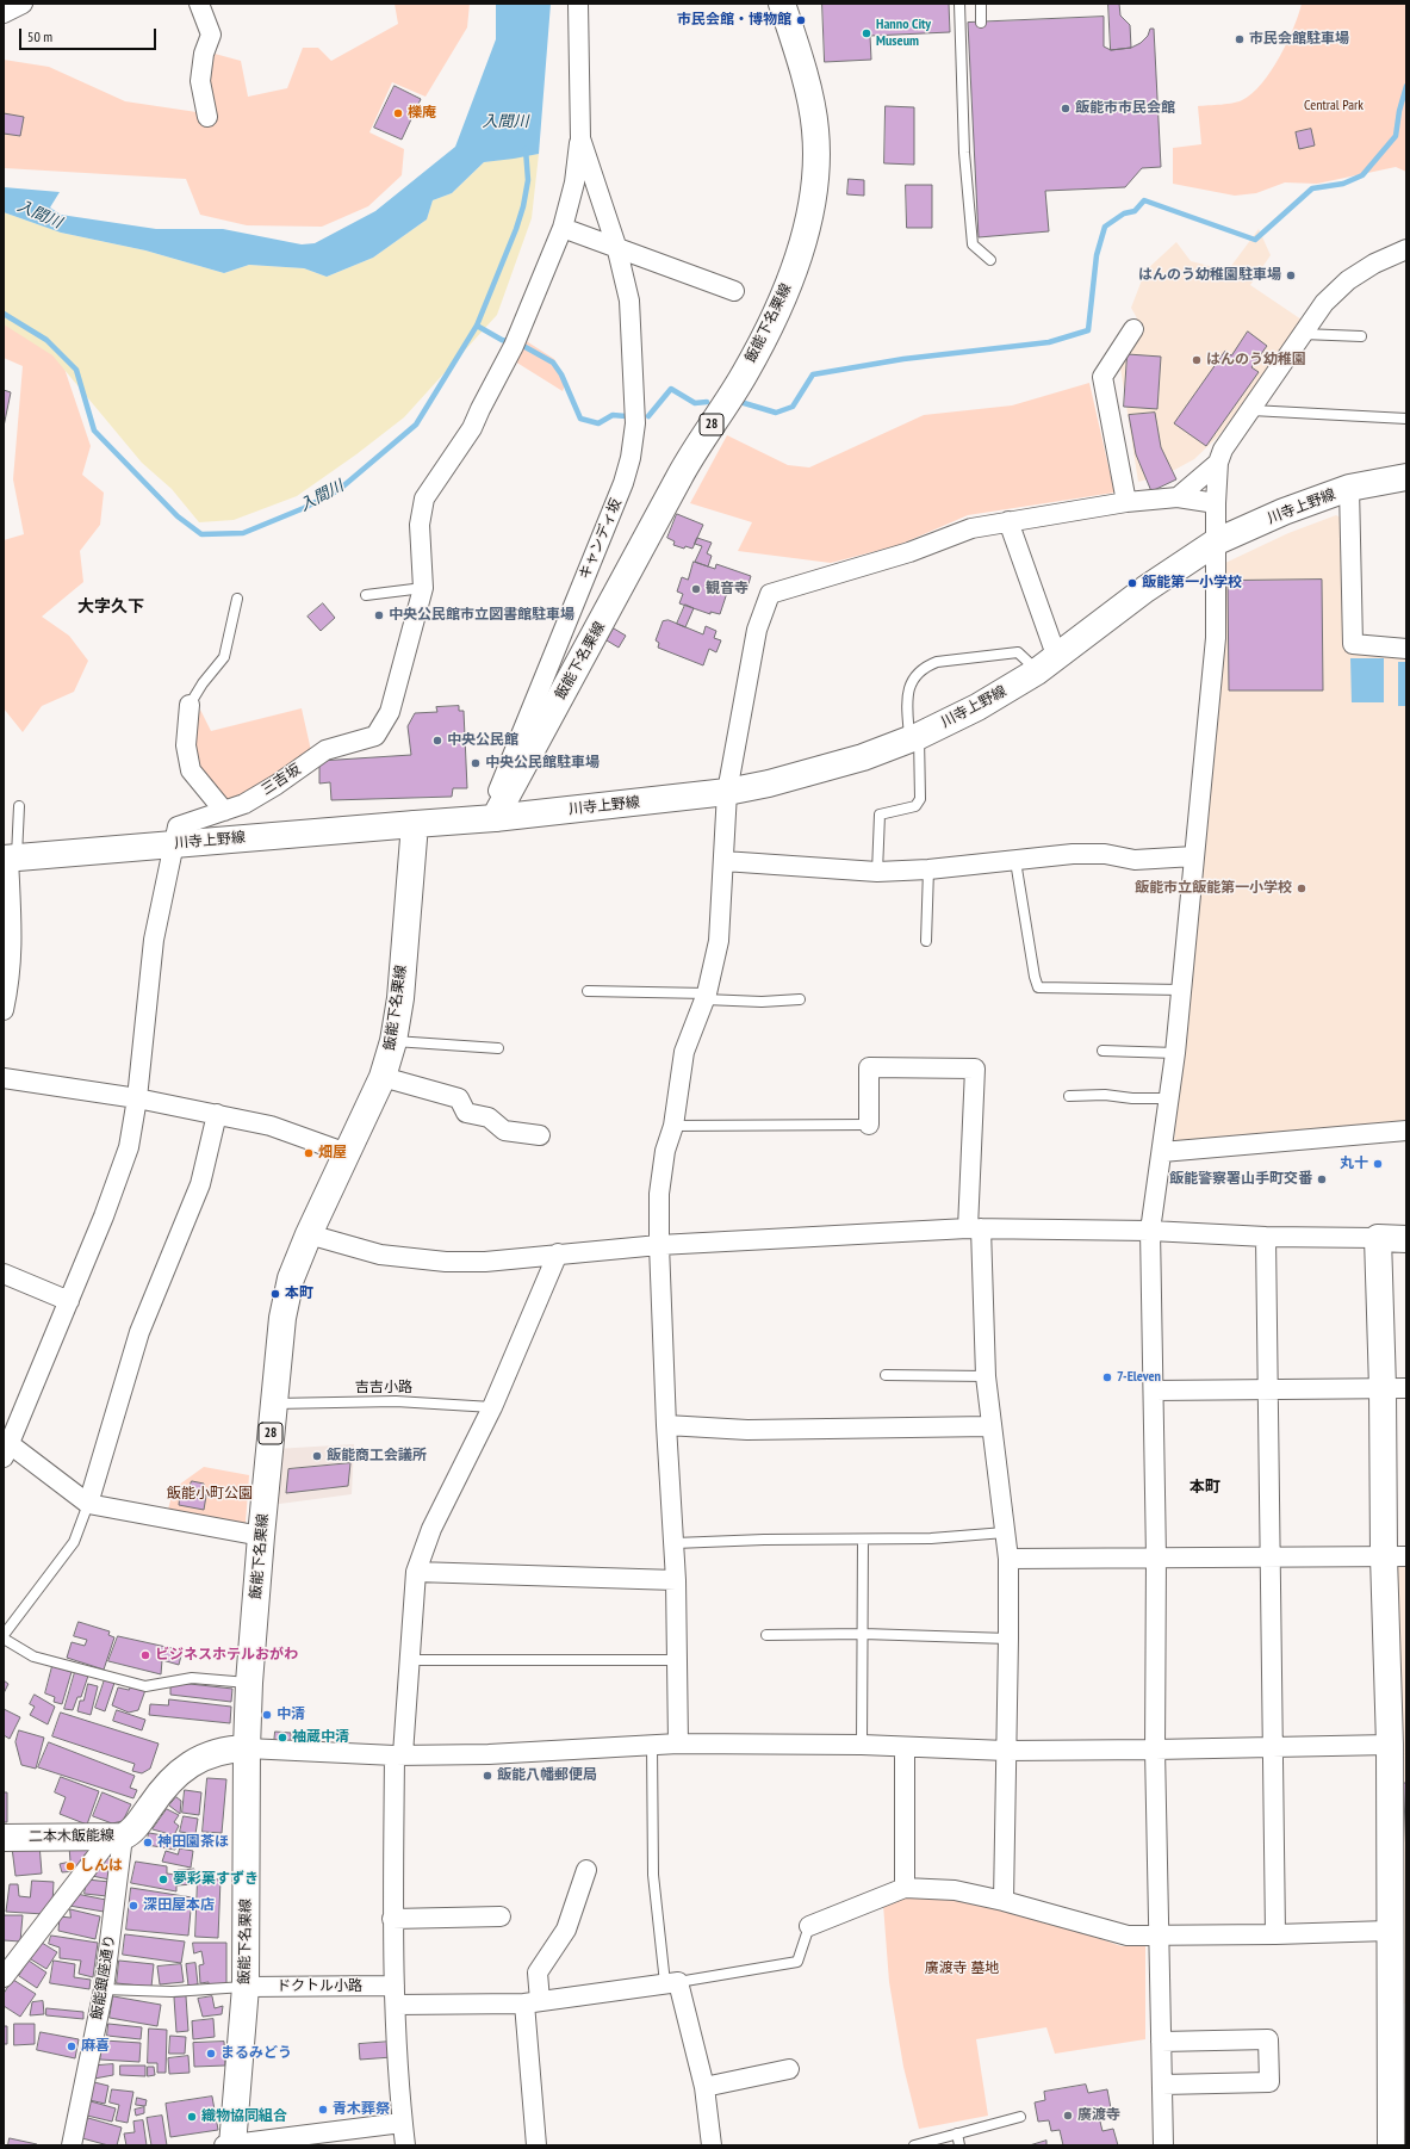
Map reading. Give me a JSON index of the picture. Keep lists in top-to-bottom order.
{
  "streets": {
    "main road": [
      "飯能下名栗線",
      "28",
      "川寺上野線",
      "二本木飯能線"
    ],
    "street": [
      "キャンディ坂",
      "三吉坂",
      "飯能銀座通り",
      "ドクトル小路"
    ],
    "lane": ["吉吉小路"]
  },
  "crossings": [
    ["飯能下名栗線", "川寺上野線"],
    ["飯能下名栗線", "キャンディ坂"],
    ["飯能下名栗線", "吉吉小路"],
    ["飯能下名栗線", "二本木飯能線"],
    ["飯能下名栗線", "ドクトル小路"],
    ["川寺上野線", "キャンディ坂"],
    ["川寺上野線", "三吉坂"],
    ["キャンディ坂", "三吉坂"],
    ["二本木飯能線", "飯能銀座通り"]
  ],
  "districts": ["大字久下", "本町"],
  "water": ["入間川"],
  "parks": ["Central Park", "飯能小町公園", "廣渡寺 墓地"],
  "places": [
    "市民会館・博物館",
    "Hanno City Museum",
    "市民会館駐車場",
    "飯能市市民会館",
    "櫟庵",
    "はんのう幼稚園駐車場",
    "はんのう幼稚園",
    "飯能第一小学校",
    "観音寺",
    "中央公民館市立図書館駐車場",
    "中央公民館",
    "中央公民館駐車場",
    "飯能市立飯能第一小学校",
    "畑屋",
    "丸十",
    "飯能警察署山手町交番",
    "本町",
    "7-Eleven",
    "飯能商工会議所",
    "ビジネスホテルおがわ",
    "中清",
    "袖蔵中清",
    "飯能八幡郵便局",
    "神田園茶ほ",
    "しんは",
    "夢彩菓すずき",
    "深田屋本店",
    "麻喜",
    "まるみどう",
    "青木葬祭",
    "廣渡寺",
    "織物協同組合"
  ],
  "scale_bar": "50 m"
}
